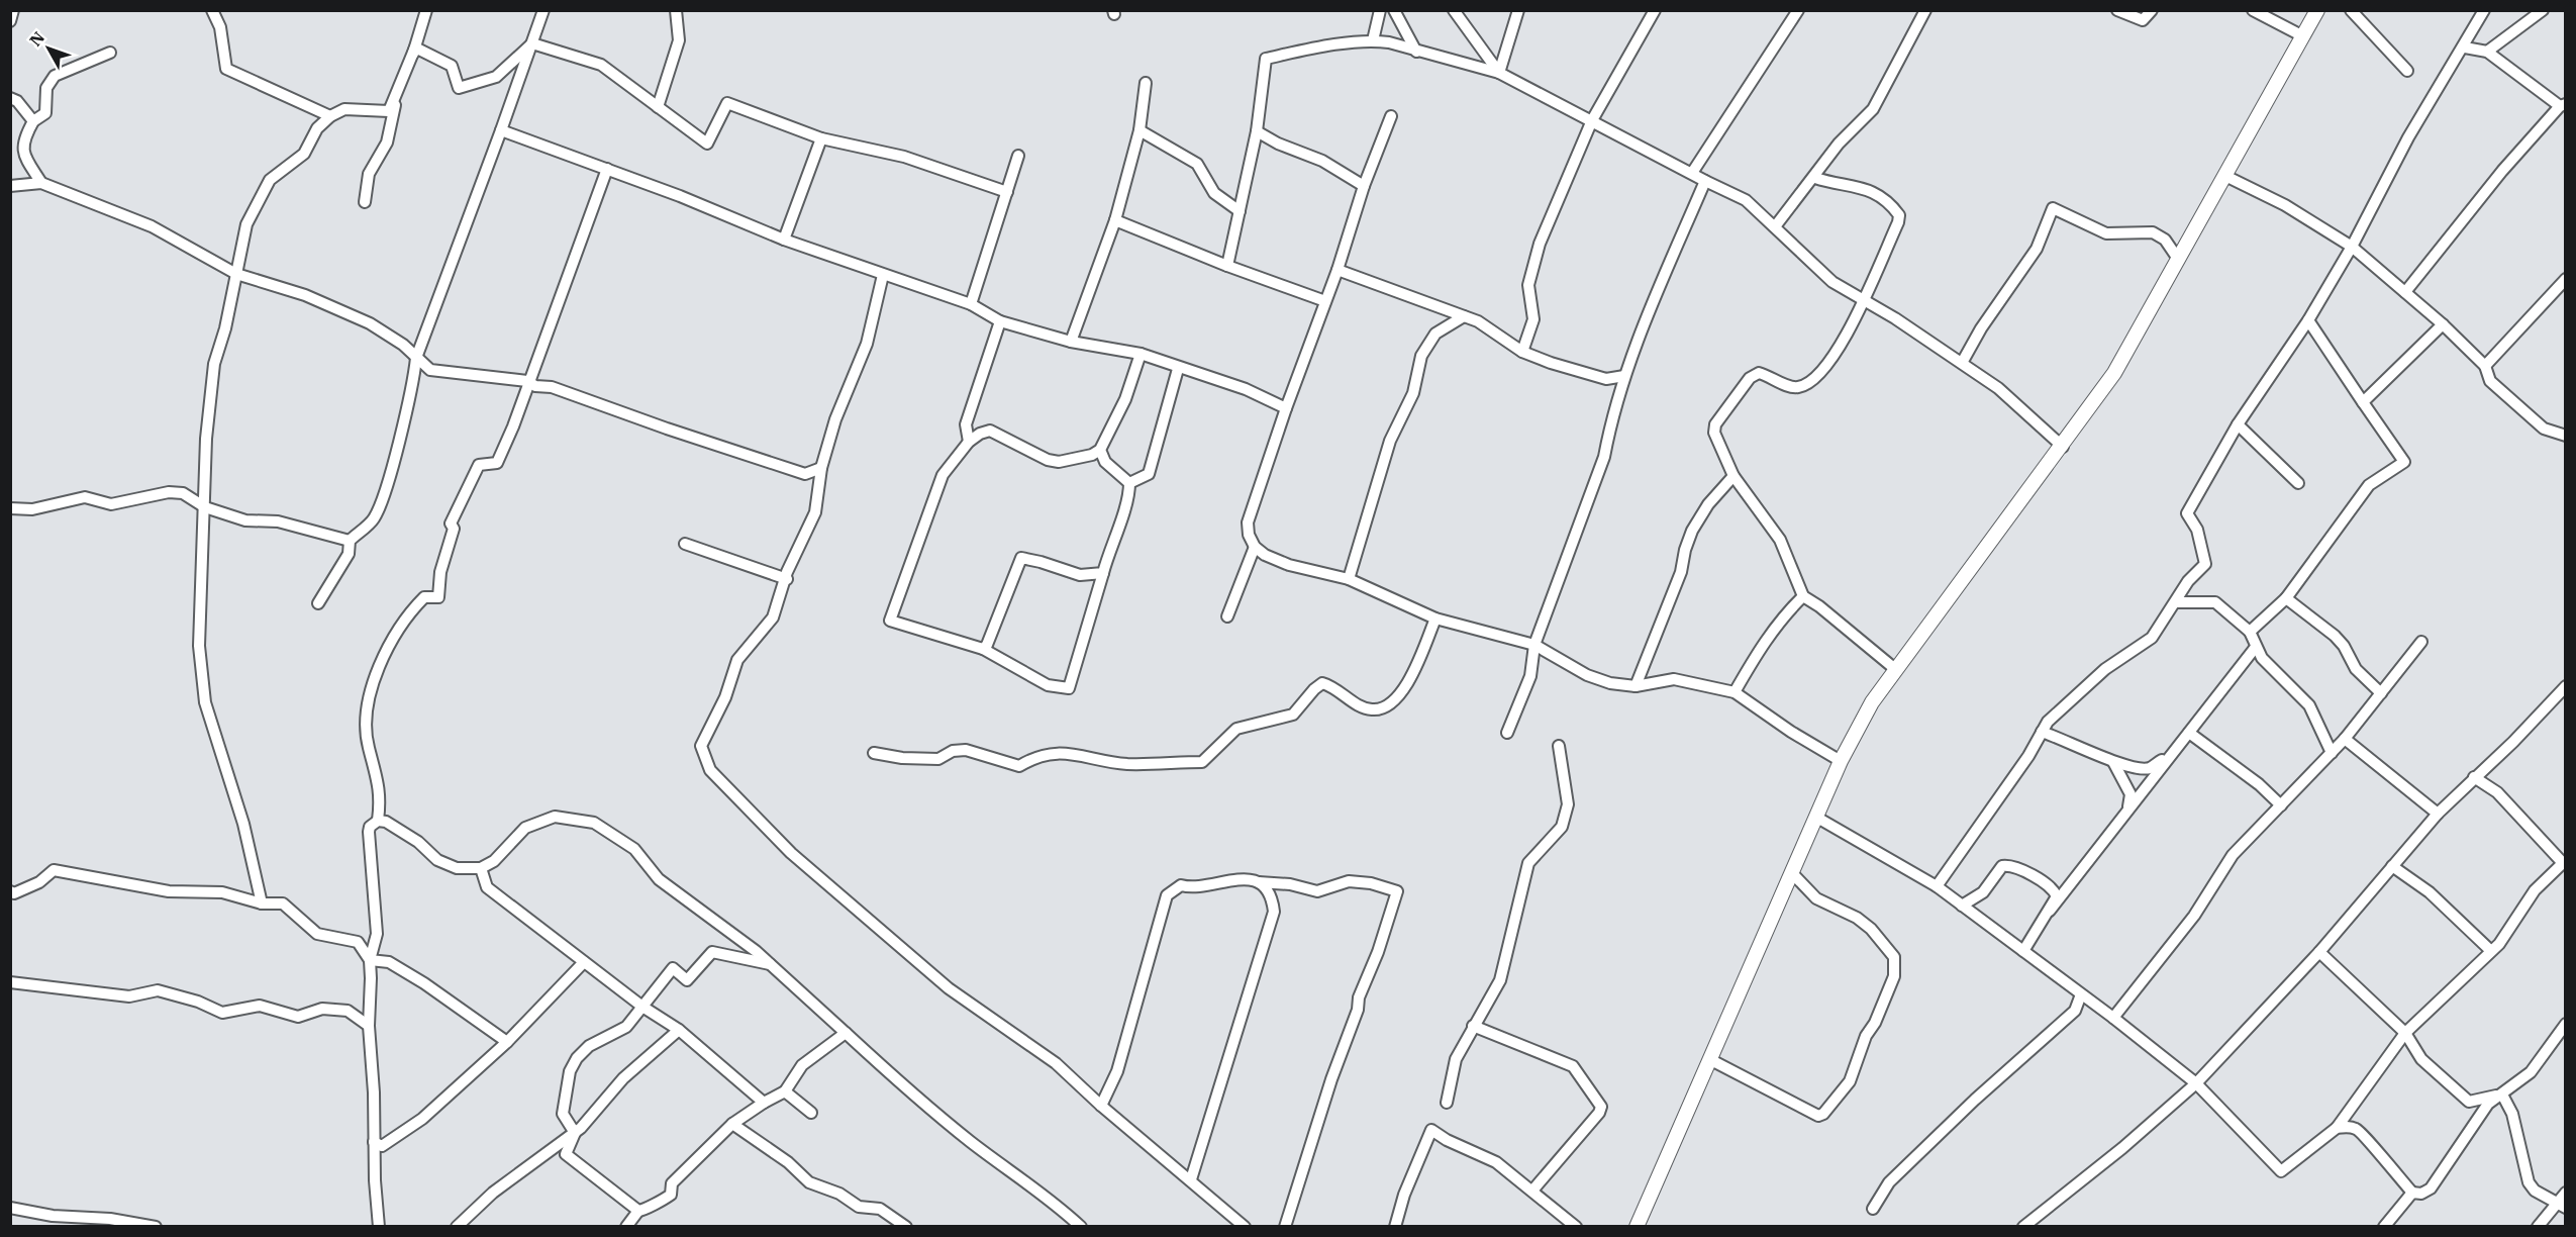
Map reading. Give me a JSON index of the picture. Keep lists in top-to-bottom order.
{
  "north": "top left"
}
